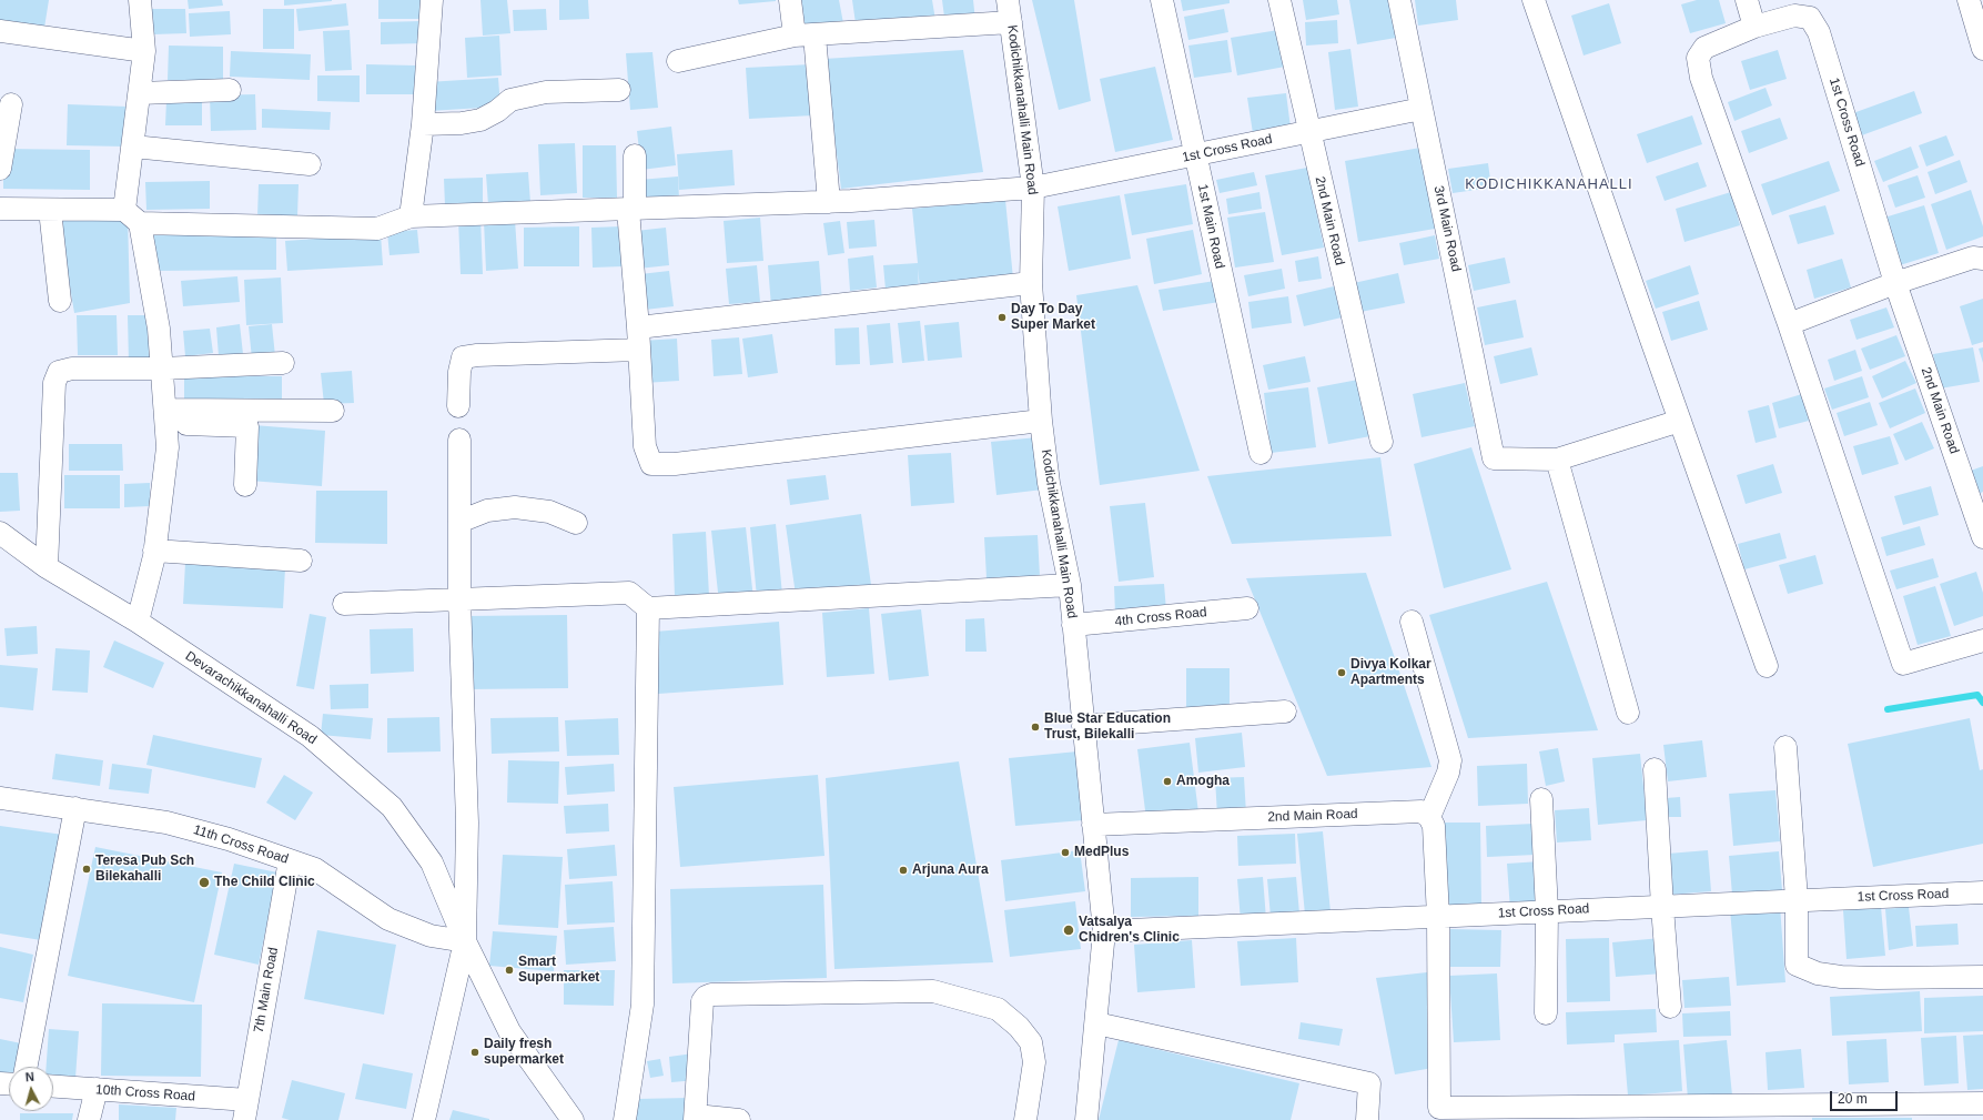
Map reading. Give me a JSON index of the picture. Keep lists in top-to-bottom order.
{
  "streets": {
    "street": [
      "Kodichikkanahalli Main Road",
      "1st Cross Road",
      "2nd Main Road",
      "1st Main Road",
      "3rd Main Road",
      "4th Cross Road",
      "Devarachikkanahalli Road",
      "11th Cross Road",
      "7th Main Road",
      "10th Cross Road"
    ]
  },
  "crossings": [
    ["Kodichikkanahalli Main Road", "1st Cross Road"],
    ["Kodichikkanahalli Main Road", "2nd Main Road"],
    ["Kodichikkanahalli Main Road", "4th Cross Road"],
    ["1st Cross Road", "2nd Main Road"],
    ["1st Cross Road", "1st Main Road"],
    ["1st Cross Road", "3rd Main Road"],
    ["Devarachikkanahalli Road", "11th Cross Road"],
    ["11th Cross Road", "7th Main Road"],
    ["7th Main Road", "10th Cross Road"]
  ],
  "districts": ["KODICHIKKANAHALLI"],
  "places": [
    "Day To Day Super Market",
    "Divya Kolkar Apartments",
    "Blue Star Education Trust, Bilekalli",
    "Amogha",
    "MedPlus",
    "Teresa Pub Sch Bilekahalli",
    "Arjuna Aura",
    "The Child Clinic",
    "Vatsalya Chidren's Clinic",
    "Smart Supermarket",
    "Daily fresh supermarket"
  ],
  "scale_bar": "20 m",
  "north": "top"
}
